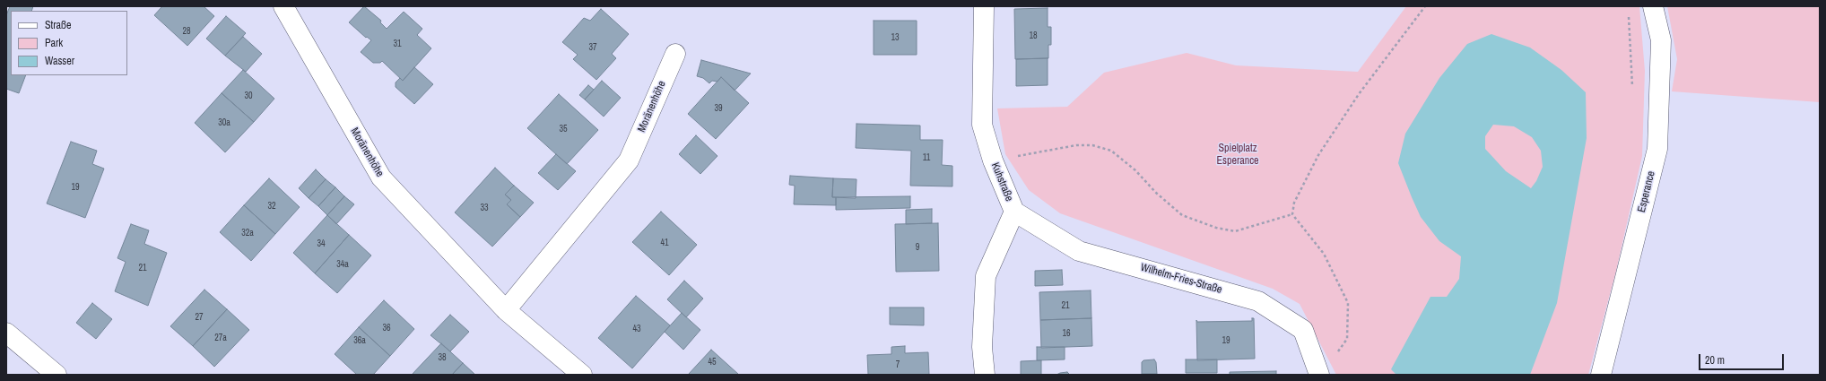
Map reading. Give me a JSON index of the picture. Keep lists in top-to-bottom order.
{
  "streets": {
    "street": [
      "Moränenhöhe",
      "Kuhstraße",
      "Esperance",
      "Wilhelm-Fries-Straße"
    ]
  },
  "crossings": [
    ["Kuhstraße", "Wilhelm-Fries-Straße"]
  ],
  "parks": ["Spielplatz Esperance"],
  "house_numbers": [
    "28",
    "18",
    "13",
    "31",
    "37",
    "30",
    "39",
    "30a",
    "35",
    "11",
    "19",
    "32",
    "33",
    "32a",
    "41",
    "34",
    "9",
    "34a",
    "21",
    "21",
    "27",
    "36",
    "43",
    "16",
    "27a",
    "36a",
    "19",
    "38",
    "45",
    "7"
  ],
  "legend": ["Straße", "Park", "Wasser"],
  "scale_bar": "20 m"
}
